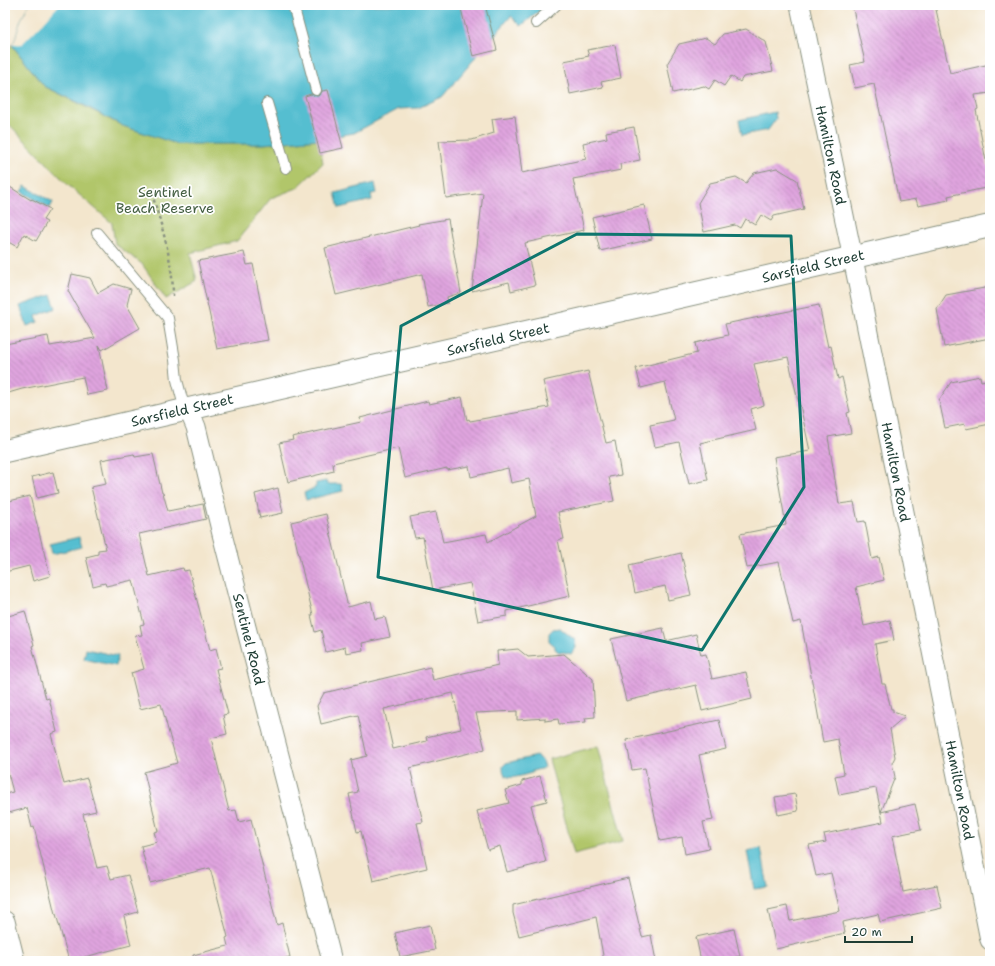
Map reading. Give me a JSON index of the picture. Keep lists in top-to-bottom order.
{
  "streets": {
    "street": ["Hamilton Road", "Sarsfield Street", "Sentinel Road"]
  },
  "crossings": [
    ["Hamilton Road", "Sarsfield Street"],
    ["Sarsfield Street", "Sentinel Road"]
  ],
  "parks": ["Sentinel Beach Reserve"],
  "scale_bar": "20 m"
}
